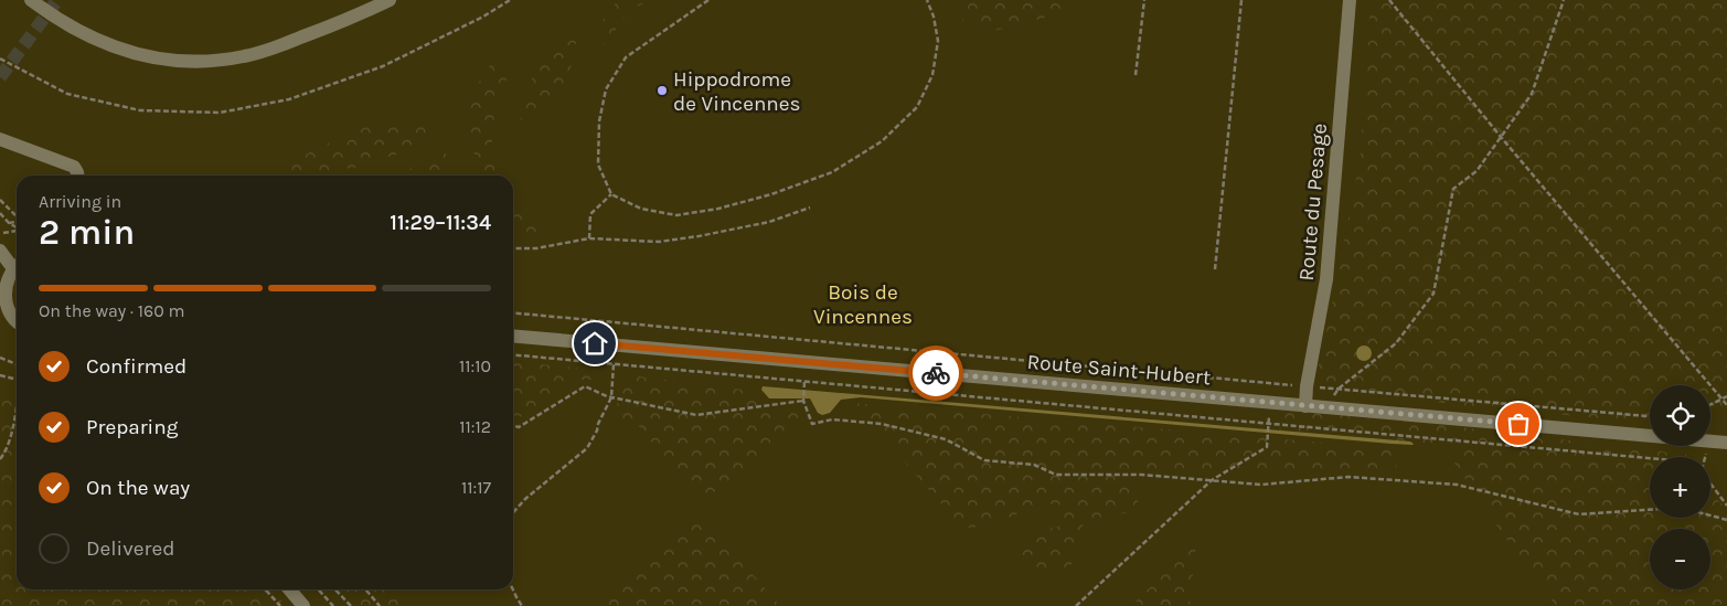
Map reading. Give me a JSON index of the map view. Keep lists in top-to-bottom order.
{
  "streets": {
    "street": ["Route du Pesage", "Route Saint-Hubert"]
  },
  "crossings": [
    ["Route du Pesage", "Route Saint-Hubert"]
  ],
  "parks": ["Bois de Vincennes"],
  "places": ["Hippodrome de Vincennes"],
  "page": {
    "heading": ["2 min", "Arriving in", "11:29–11:34"],
    "bar": "On the way · 160 m",
    "list": [
      ["Confirmed", "11:10"],
      ["Preparing", "11:12"],
      ["On the way", "11:17"],
      "Delivered"
    ],
    "map_buttons": ["+", "−"]
  }
}
